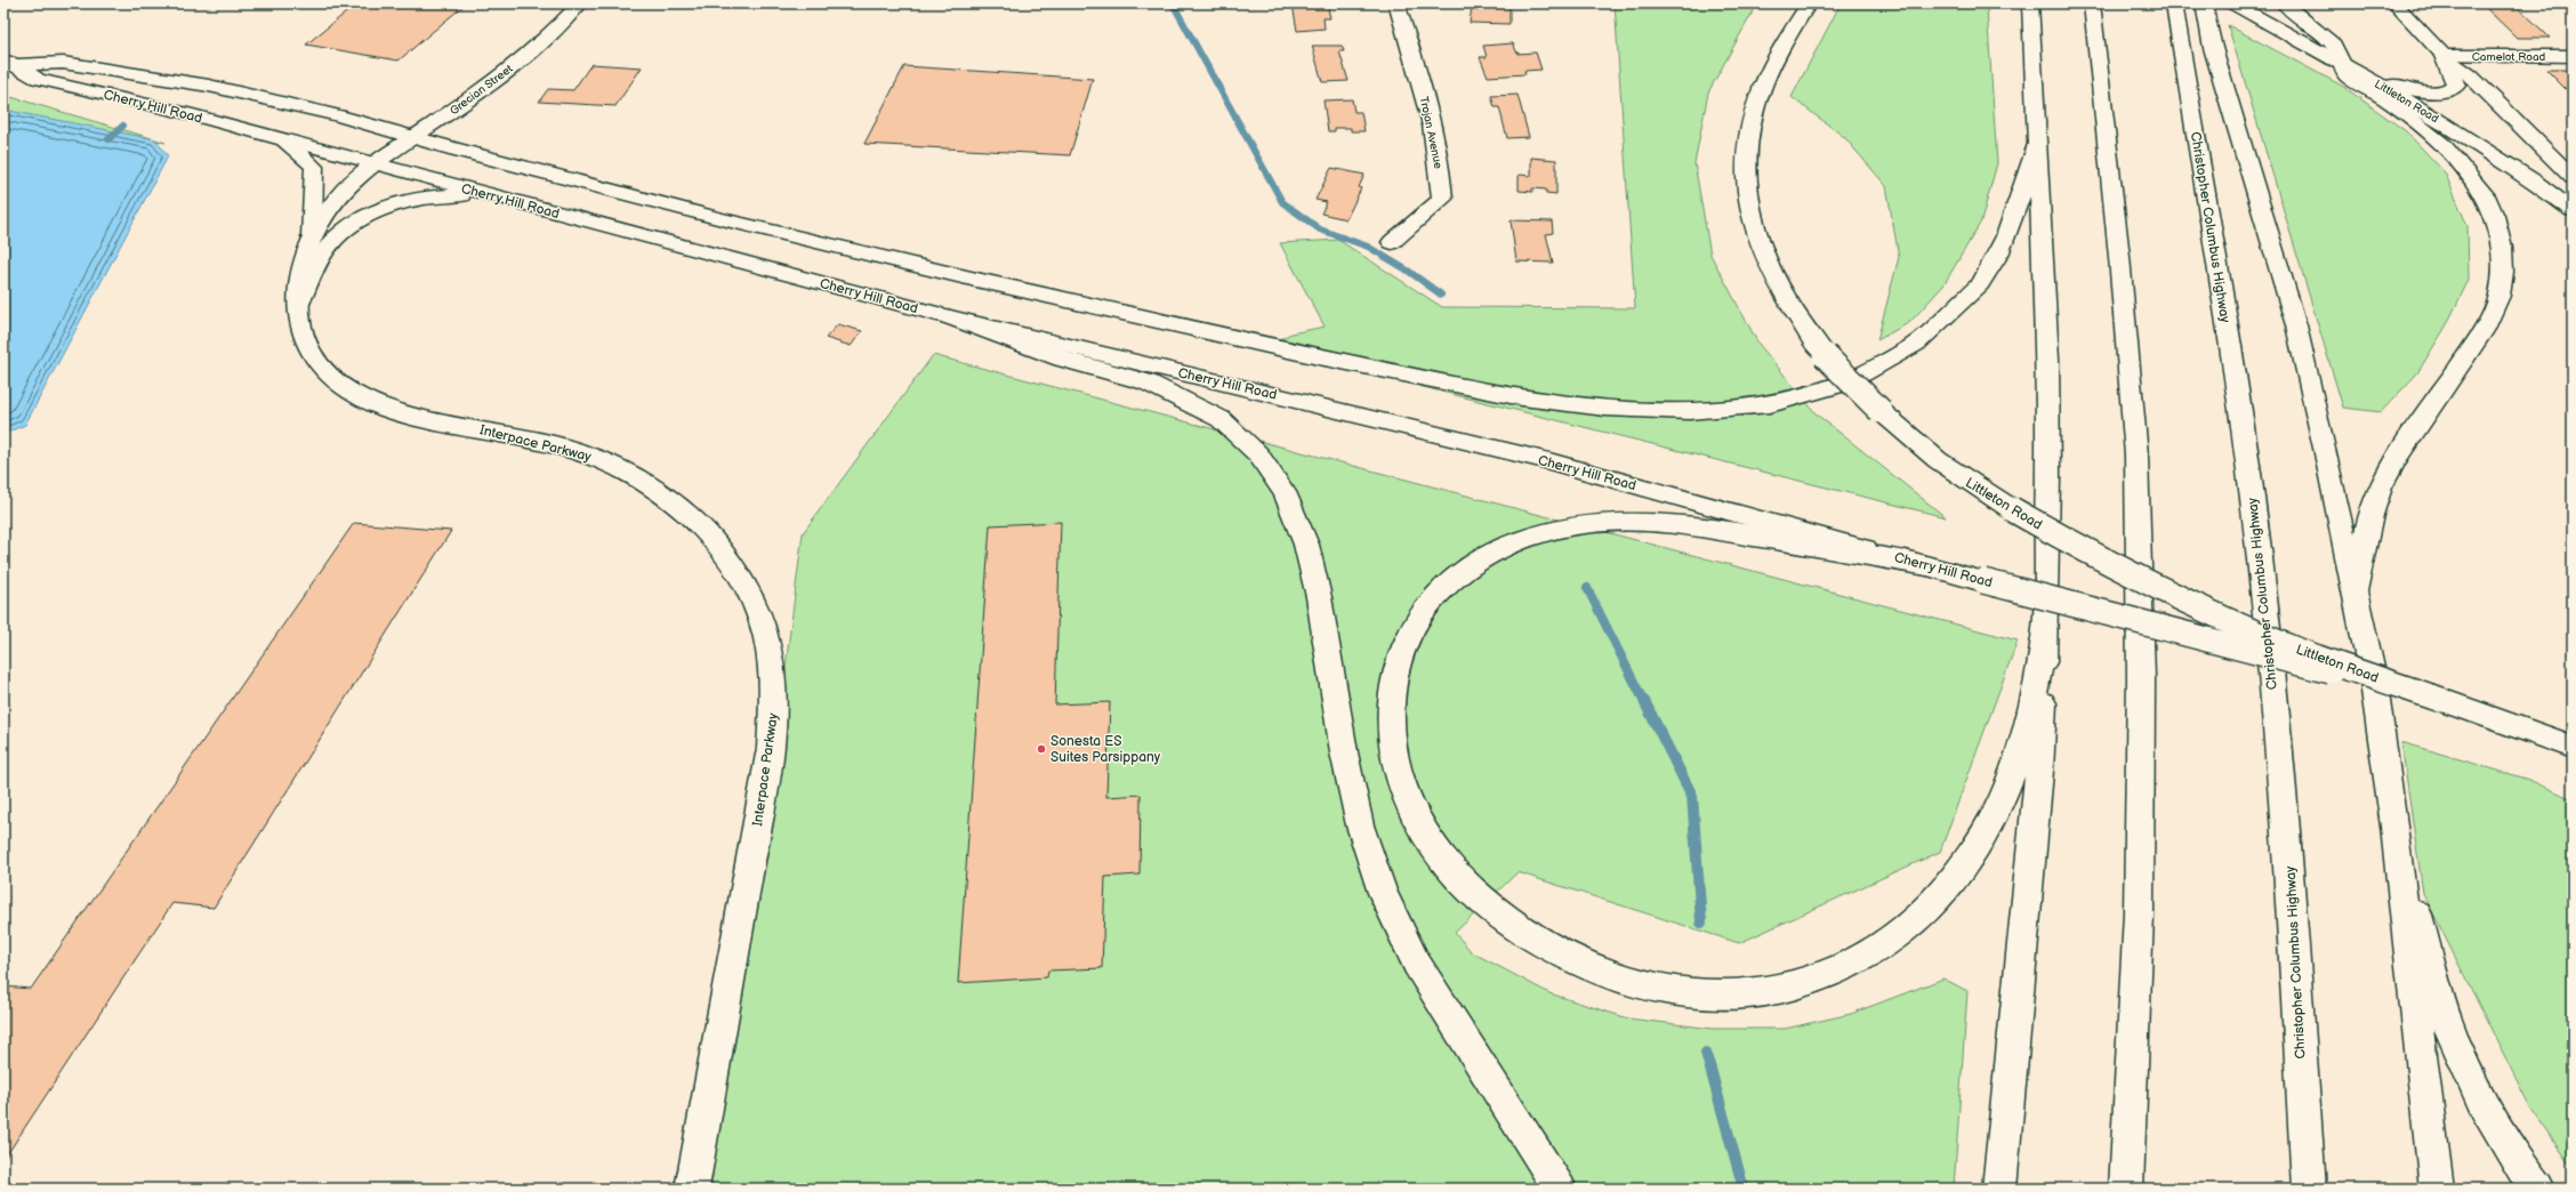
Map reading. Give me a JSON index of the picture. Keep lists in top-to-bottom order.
{
  "streets": {
    "main road": [
      "Camelot Road",
      "Grecian Street",
      "Littleton Road",
      "Cherry Hill Road",
      "Trojan Avenue",
      "Christopher Columbus Highway",
      "Interpace Parkway"
    ]
  },
  "crossings": [
    ["Grecian Street", "Cherry Hill Road"],
    ["Grecian Street", "Interpace Parkway"],
    ["Littleton Road", "Cherry Hill Road"],
    ["Cherry Hill Road", "Interpace Parkway"]
  ],
  "places": ["Sonesta ES Suites Parsippany"]
}
